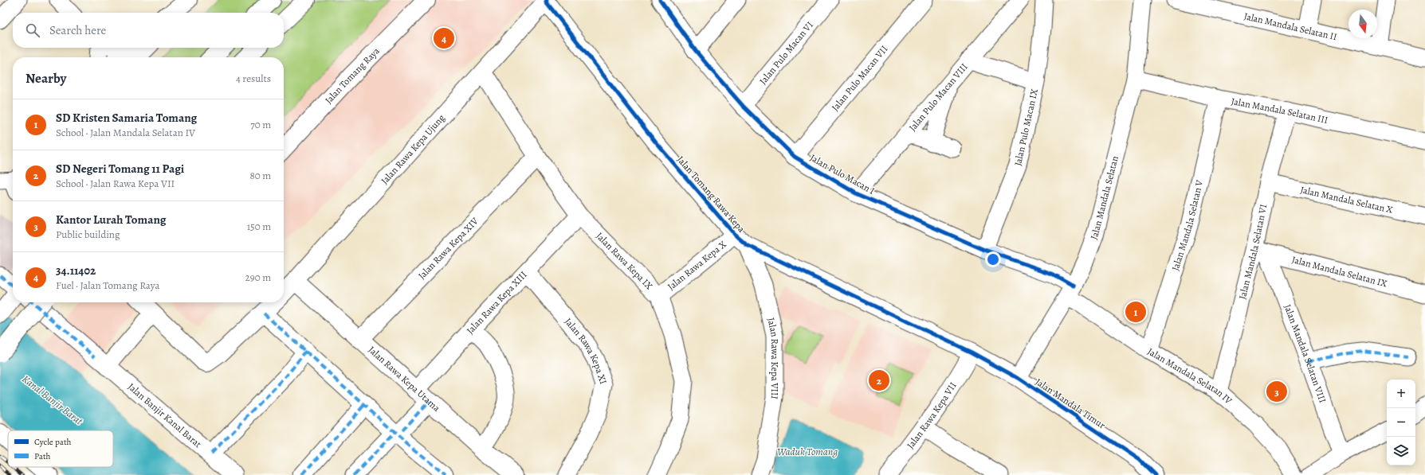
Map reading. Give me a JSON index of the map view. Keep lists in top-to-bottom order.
{
  "streets": {
    "street": [
      "Jalan Mandala Selatan II",
      "Jalan Pulo Macan VI",
      "Jalan Tomang Raya",
      "Jalan Pulo Macan VII",
      "Jalan Pulo Macan VIII",
      "Jalan Mandala Selatan III",
      "Jalan Pulo Macan IX",
      "Jalan Rawa Kepa Ujung",
      "Jalan Pulo Macan I",
      "Jalan Tomang Rawa Kepa",
      "Jalan Mandala Selatan",
      "Jalan Mandala Selatan X",
      "Jalan Mandala Selatan V",
      "Jalan Rawa Kepa XIV",
      "Jalan Mandala Selatan VI",
      "Jalan Rawa Kepa IX",
      "Jalan Rawa Kepa X",
      "Jalan Mandala Selatan IX",
      "Jalan Rawa Kepa XIII",
      "Jalan Rawa Kepa XI",
      "Jalan Mandala Selatan VIII",
      "Jalan Rawa Kepa VIII",
      "Jalan Mandala Selatan IV",
      "Jalan Rawa Kepa Utama",
      "Jalan Mandala Timur",
      "Jalan Rawa Kepa VII",
      "Jalan Banjir Kanal Barat"
    ]
  },
  "crossings": [
    ["Jalan Pulo Macan VI", "Jalan Pulo Macan I"],
    ["Jalan Pulo Macan VII", "Jalan Pulo Macan I"],
    ["Jalan Pulo Macan VIII", "Jalan Pulo Macan I"],
    ["Jalan Mandala Selatan III", "Jalan Mandala Selatan"],
    ["Jalan Mandala Selatan III", "Jalan Mandala Selatan V"],
    ["Jalan Mandala Selatan III", "Jalan Mandala Selatan VI"],
    ["Jalan Pulo Macan IX", "Jalan Pulo Macan I"],
    ["Jalan Rawa Kepa Ujung", "Jalan Tomang Rawa Kepa"],
    ["Jalan Rawa Kepa Ujung", "Jalan Rawa Kepa IX"],
    ["Jalan Rawa Kepa Ujung", "Jalan Rawa Kepa Utama"],
    ["Jalan Pulo Macan I", "Jalan Mandala Selatan"],
    ["Jalan Pulo Macan I", "Jalan Mandala Selatan IV"],
    ["Jalan Tomang Rawa Kepa", "Jalan Rawa Kepa X"],
    ["Jalan Tomang Rawa Kepa", "Jalan Rawa Kepa VIII"],
    ["Jalan Tomang Rawa Kepa", "Jalan Mandala Timur"],
    ["Jalan Tomang Rawa Kepa", "Jalan Rawa Kepa VII"],
    ["Jalan Mandala Selatan", "Jalan Mandala Selatan IV"],
    ["Jalan Mandala Selatan", "Jalan Mandala Timur"],
    ["Jalan Mandala Selatan X", "Jalan Mandala Selatan VI"],
    ["Jalan Mandala Selatan V", "Jalan Mandala Selatan IV"],
    ["Jalan Rawa Kepa XIV", "Jalan Rawa Kepa IX"],
    ["Jalan Rawa Kepa XIV", "Jalan Rawa Kepa Utama"],
    ["Jalan Mandala Selatan VI", "Jalan Mandala Selatan IX"],
    ["Jalan Mandala Selatan VI", "Jalan Mandala Selatan VIII"],
    ["Jalan Mandala Selatan VI", "Jalan Mandala Selatan IV"],
    ["Jalan Rawa Kepa IX", "Jalan Rawa Kepa X"],
    ["Jalan Rawa Kepa IX", "Jalan Rawa Kepa XIII"],
    ["Jalan Mandala Selatan IX", "Jalan Mandala Selatan VIII"],
    ["Jalan Rawa Kepa XIII", "Jalan Rawa Kepa XI"],
    ["Jalan Rawa Kepa XIII", "Jalan Rawa Kepa Utama"],
    ["Jalan Mandala Timur", "Jalan Rawa Kepa VII"]
  ],
  "water": ["Kanal Banjir Barat", "Waduk Tomang"],
  "legend": ["Cycle path", "Path"],
  "north": "bottom",
  "page": {
    "search": "Search here",
    "pins": [
      "4",
      "1",
      "2",
      "3"
    ],
    "heading": ["Nearby", "4 results"],
    "list": [
      {
        "mark": "1",
        "name": "SD Kristen Samaria Tomang",
        "note": "School · Jalan Mandala Selatan IV",
        "value": "70 m"
      },
      {
        "mark": "2",
        "name": "SD Negeri Tomang 11 Pagi",
        "note": "School · Jalan Rawa Kepa VII",
        "value": "80 m"
      },
      {
        "mark": "3",
        "name": "Kantor Lurah Tomang",
        "note": "Public building",
        "value": "150 m"
      },
      {
        "mark": "4",
        "name": "34.11402",
        "note": "Fuel · Jalan Tomang Raya",
        "value": "290 m"
      }
    ],
    "map_buttons": ["+", "−"]
  }
}
